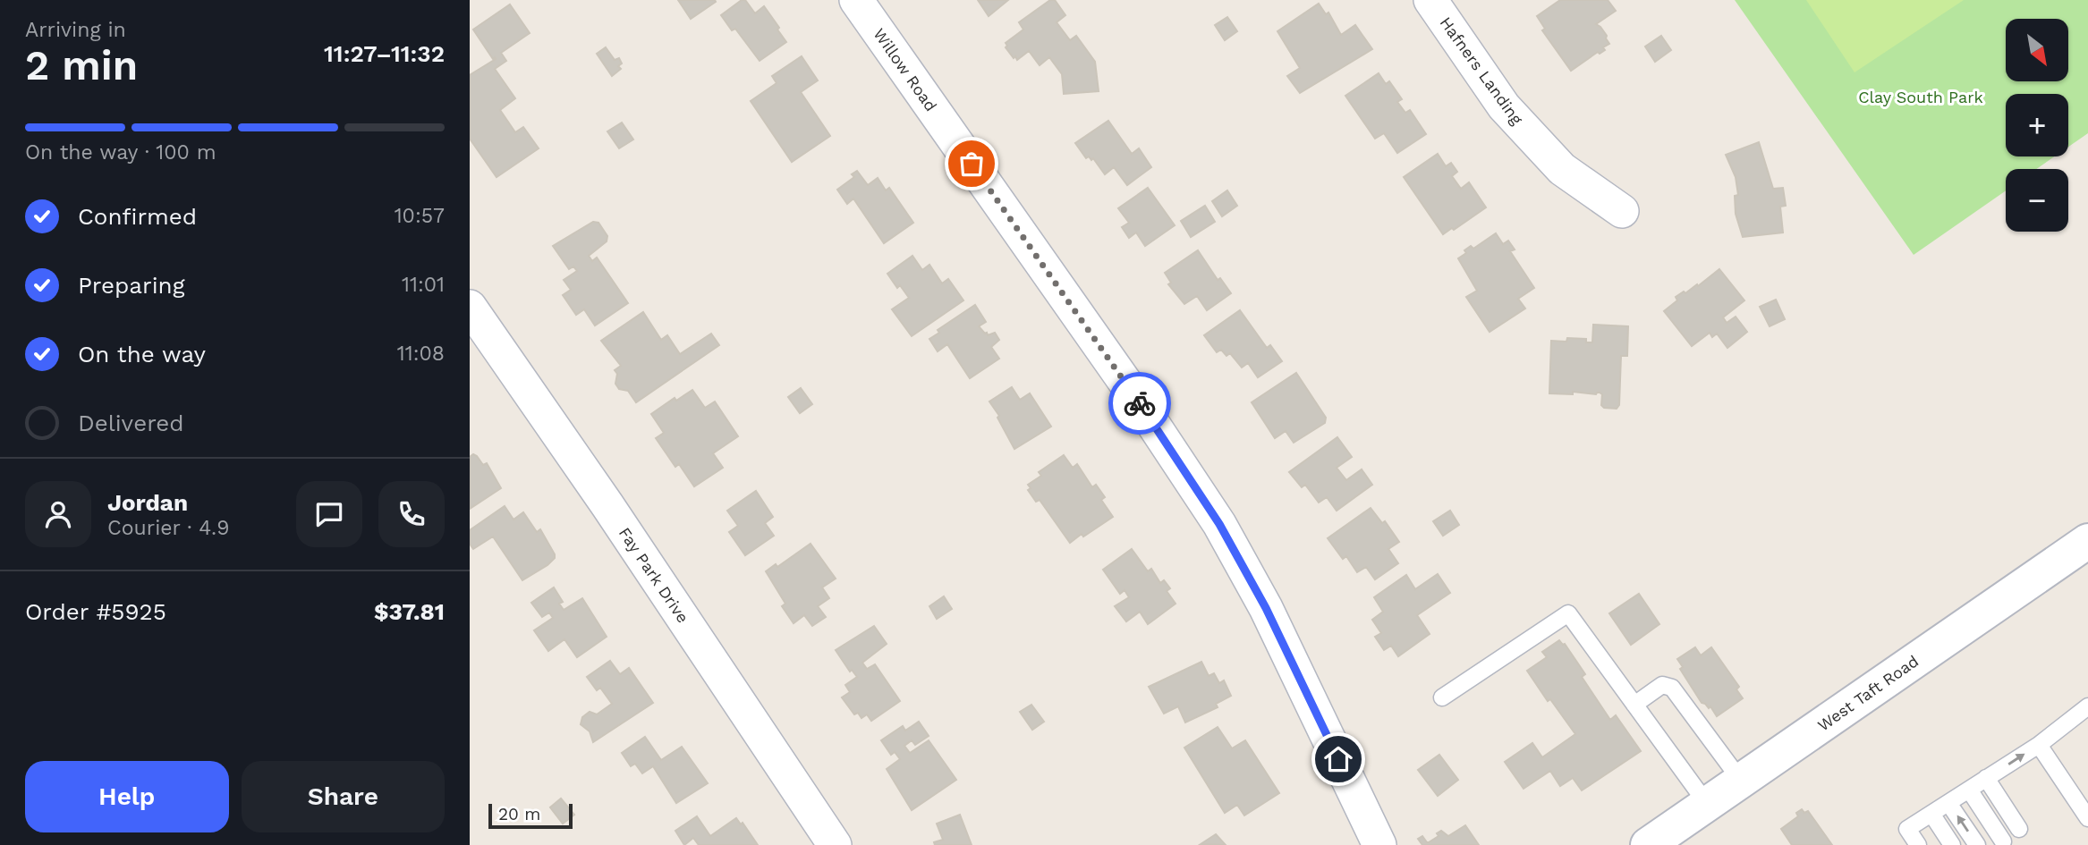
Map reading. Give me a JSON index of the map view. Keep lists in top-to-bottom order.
{
  "streets": {
    "main road": ["West Taft Road"],
    "street": ["Willow Road", "Hafners Landing", "Fay Park Drive"]
  },
  "parks": ["Clay South Park"],
  "scale_bar": "20 m",
  "north": "bottom right",
  "page": {
    "heading": ["2 min", "Arriving in", "11:27–11:32"],
    "panel": [
      "Jordan",
      "Courier · 4.9",
      "Order #5925",
      "$37.81"
    ],
    "map_buttons": ["+", "−"],
    "bar": "On the way · 100 m",
    "list": [
      ["Confirmed", "10:57"],
      ["Preparing", "11:01"],
      ["On the way", "11:08"],
      "Delivered"
    ],
    "buttons": ["Help", "Share"],
    "scale": "20 m"
  }
}
